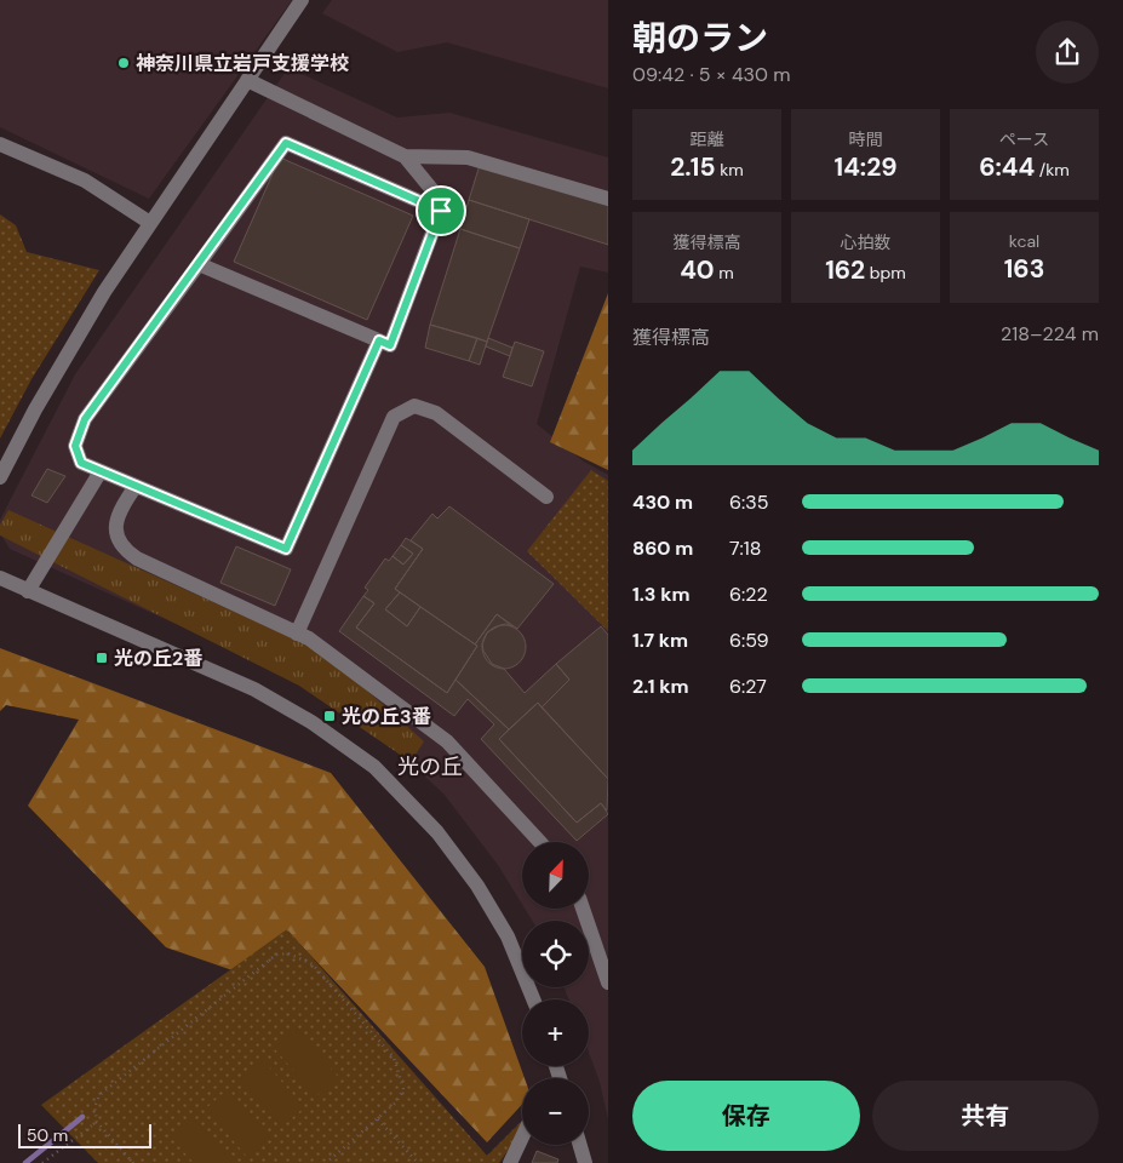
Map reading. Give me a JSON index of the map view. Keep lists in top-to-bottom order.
{
  "districts": ["光の丘"],
  "places": {
    "other": ["神奈川県立岩戸支援学校"],
    "transit": ["光の丘2番", "光の丘3番"]
  },
  "scale_bar": "50 m",
  "north": "top right",
  "page": {
    "heading": ["朝のラン", "09:42 · 5 × 430 m"],
    "stats": [
      ["距離", "2.15 km"],
      ["時間", "14:29"],
      ["ペース", "6:44 /km"],
      ["獲得標高", "40 m"],
      ["心拍数", "162 bpm"],
      ["kcal", "163"]
    ],
    "chart": ["獲得標高", "218–224 m"],
    "list": [
      {
        "name": "430 m",
        "note": "6:35"
      },
      {
        "name": "860 m",
        "note": "7:18"
      },
      {
        "name": "1.3 km",
        "note": "6:22"
      },
      {
        "name": "1.7 km",
        "note": "6:59"
      },
      {
        "name": "2.1 km",
        "note": "6:27"
      }
    ],
    "map_buttons": ["+", "−"],
    "buttons": ["保存", "共有"],
    "scale": "50 m"
  }
}
